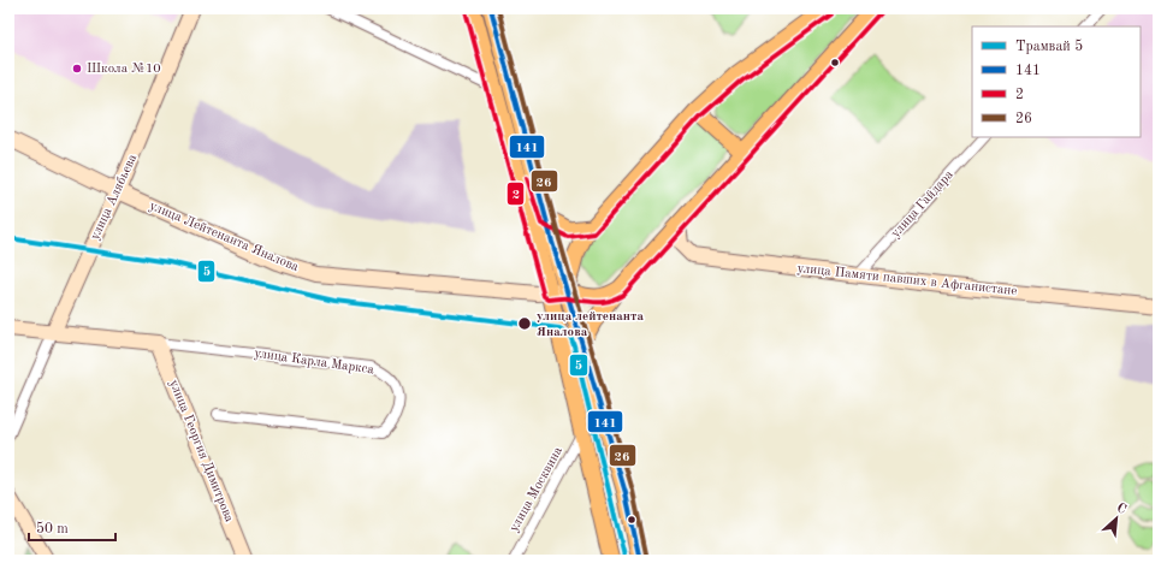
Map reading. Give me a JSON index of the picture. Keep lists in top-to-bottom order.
{
  "streets": {
    "street": [
      "улица Алябьева",
      "улица Гайдара",
      "улица Лейтенанта Яналова",
      "улица Памяти павших в Афганистане",
      "улица Карла Маркса",
      "улица Георгия Димитрова",
      "улица Москвина"
    ]
  },
  "crossings": [
    ["улица Алябьева", "улица Лейтенанта Яналова"],
    ["улица Алябьева", "улица Карла Маркса"],
    ["улица Гайдара", "улица Памяти павших в Афганистане"],
    ["улица Карла Маркса", "улица Георгия Димитрова"]
  ],
  "places": ["Школа №10", "улица лейтенанта Яналова"],
  "lines": [
    "transit line 141",
    "transit line 26",
    "transit line 2",
    "tram line 5"
  ],
  "legend": [
    "Трамвай 5",
    "141",
    "2",
    "26"
  ],
  "scale_bar": "50 m",
  "north": "top right"
}
